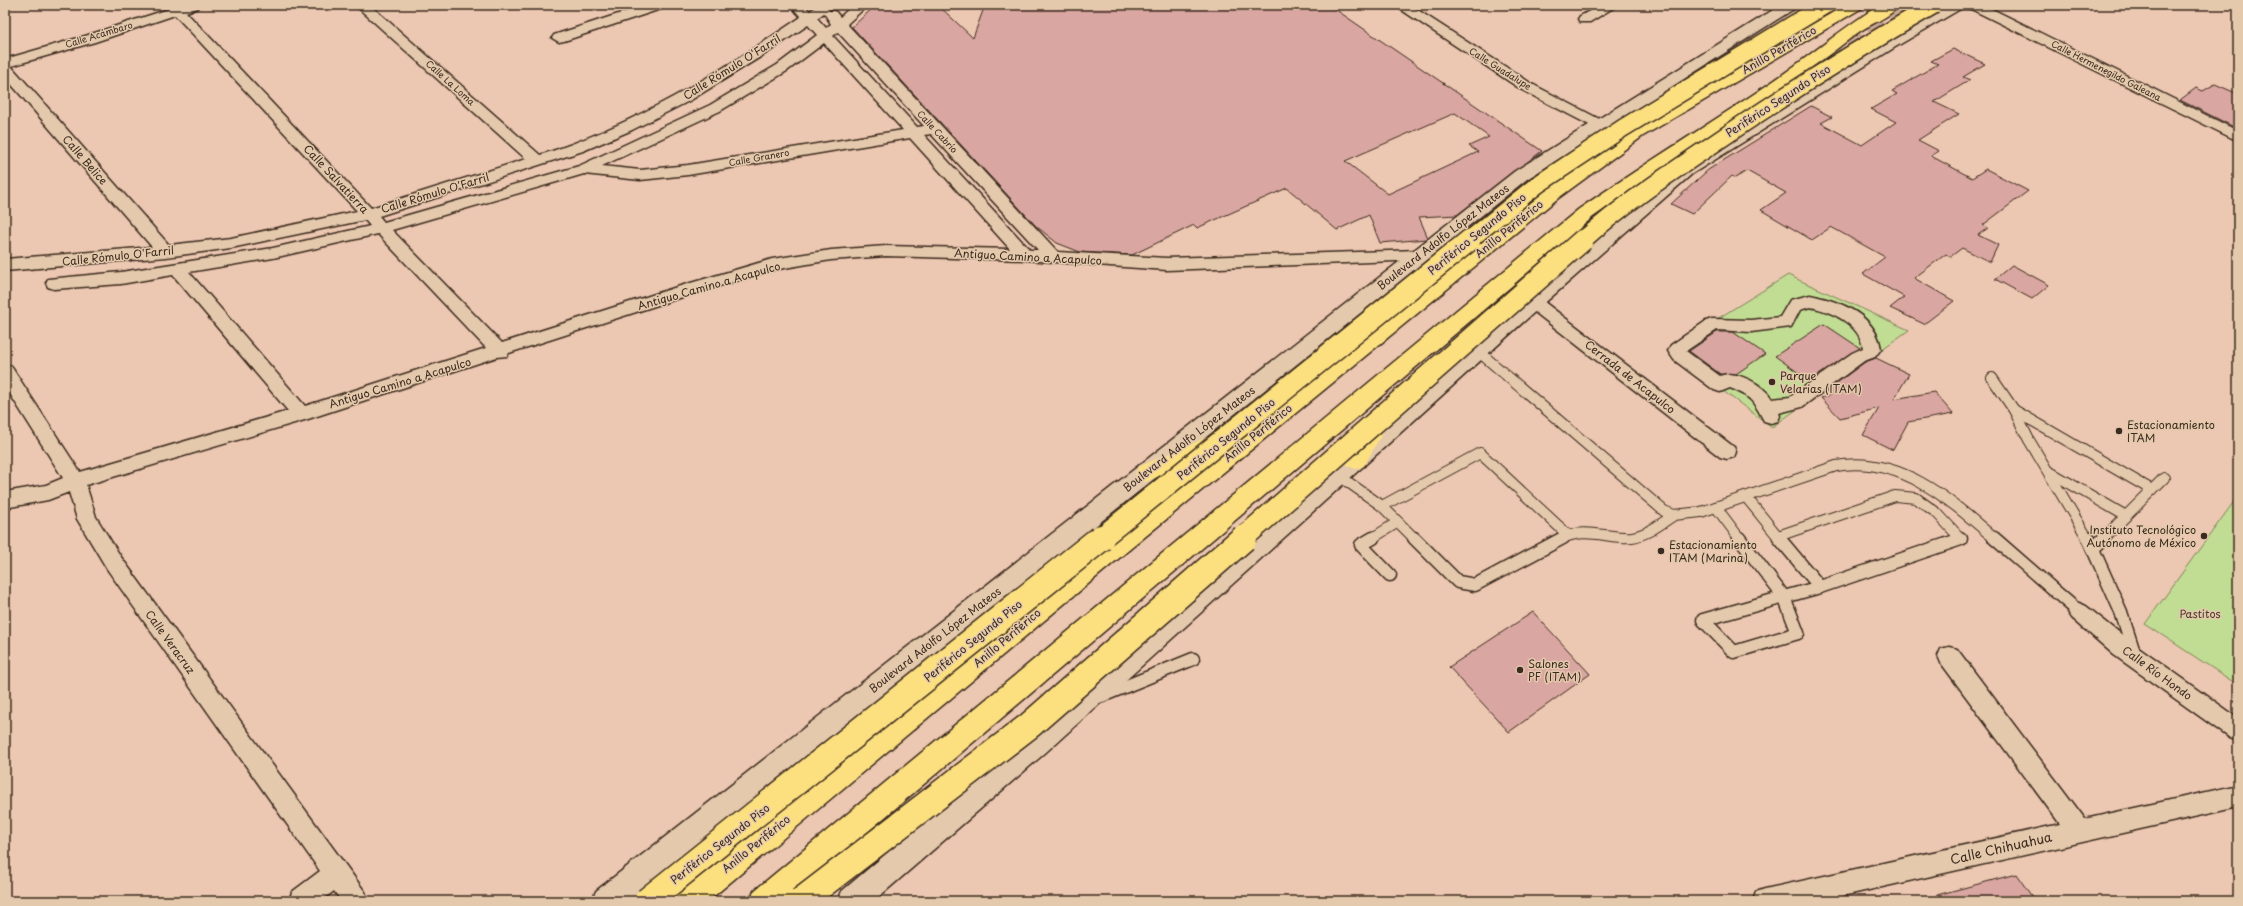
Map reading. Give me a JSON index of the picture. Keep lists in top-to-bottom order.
{
  "streets": {
    "highway": ["Anillo Periférico", "Periférico Segundo Piso"],
    "main road": ["Boulevard Adolfo López Mateos"],
    "street": [
      "Calle Acámbaro",
      "Calle Rómulo O'Farril",
      "Calle Guadalupe",
      "Calle Hermenegildo Galeana",
      "Calle La Loma",
      "Calle Cabrío",
      "Calle Granero",
      "Calle Belice",
      "Calle Salvatierra",
      "Antiguo Camino a Acapulco",
      "Cerrada de Acapulco",
      "Calle Veracruz",
      "Calle Río Hondo",
      "Calle Chihuahua"
    ]
  },
  "crossings": [
    ["Calle Acámbaro", "Calle Salvatierra"],
    ["Calle Rómulo O'Farril", "Calle La Loma"],
    ["Calle Rómulo O'Farril", "Calle Cabrío"],
    ["Calle Rómulo O'Farril", "Calle Granero"],
    ["Calle Rómulo O'Farril", "Calle Belice"],
    ["Calle Rómulo O'Farril", "Calle Salvatierra"],
    ["Calle Guadalupe", "Boulevard Adolfo López Mateos"],
    ["Calle Cabrío", "Calle Granero"],
    ["Calle Cabrío", "Antiguo Camino a Acapulco"],
    ["Calle Salvatierra", "Antiguo Camino a Acapulco"],
    ["Boulevard Adolfo López Mateos", "Antiguo Camino a Acapulco"],
    ["Antiguo Camino a Acapulco", "Calle Veracruz"]
  ],
  "parks": ["Pastitos"],
  "places": [
    "Parque Velarias (ITAM)",
    "Estacionamiento ITAM",
    "Instituto Tecnológico Autónomo de México",
    "Estacionamiento ITAM (Marina)",
    "Salones PF (ITAM)"
  ]
}
